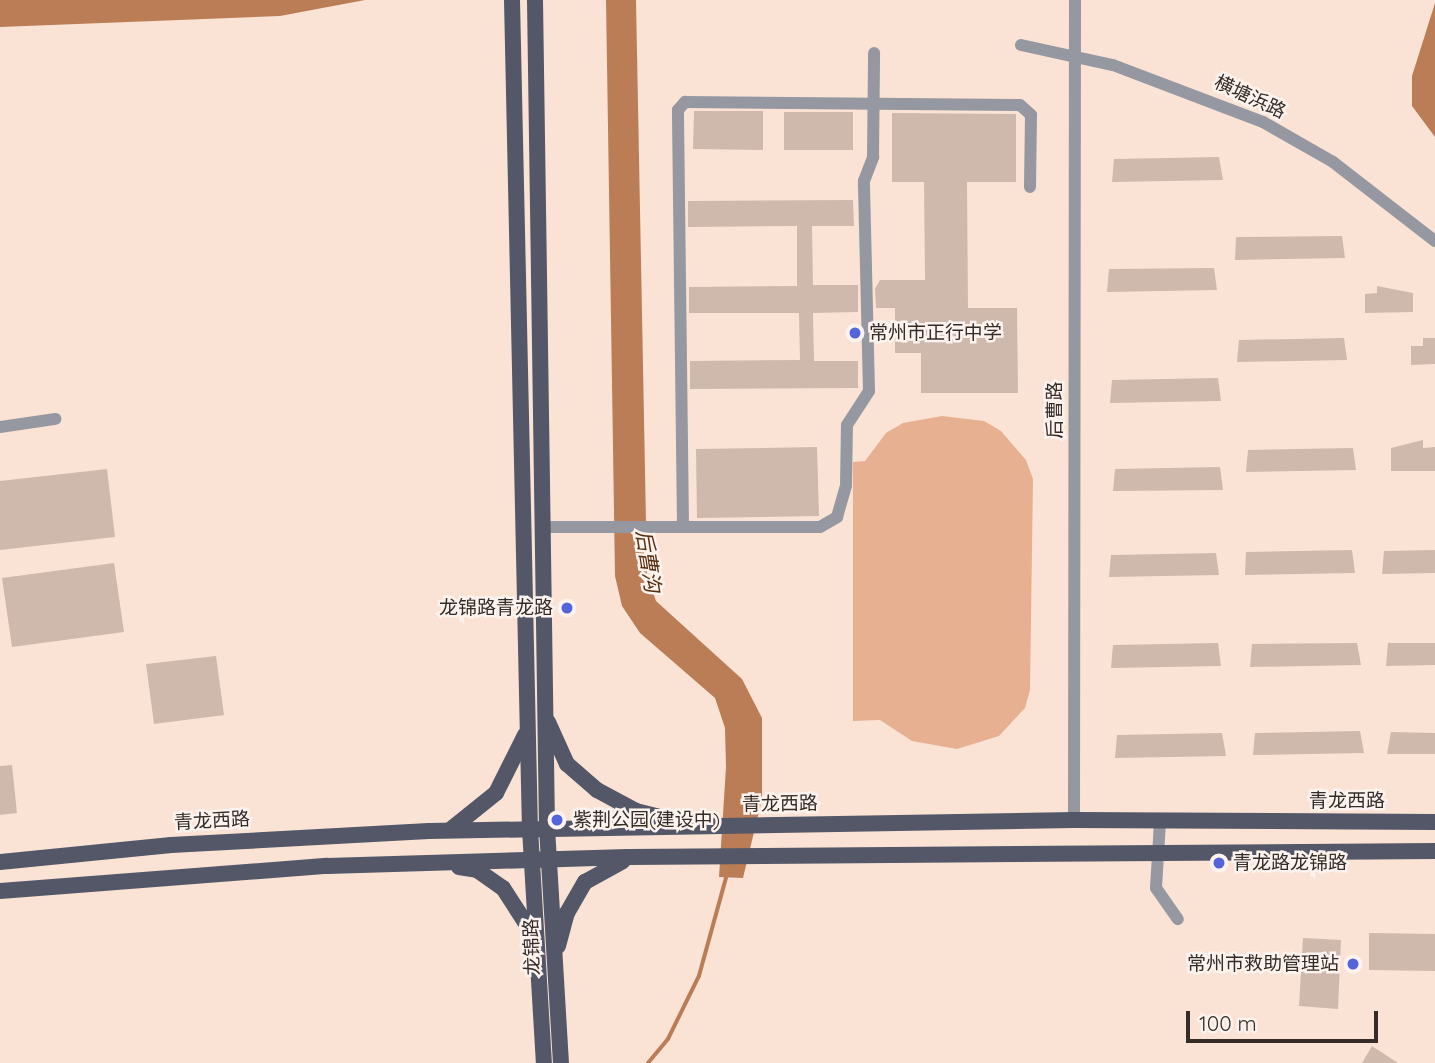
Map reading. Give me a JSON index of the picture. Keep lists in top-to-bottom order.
{
  "streets": {
    "main road": ["青龙西路", "龙锦路"],
    "street": ["横塘浜路", "后曹路"]
  },
  "crossings": [
    ["横塘浜路", "后曹路"],
    ["后曹路", "青龙西路"],
    ["青龙西路", "龙锦路"]
  ],
  "water": ["后曹沟"],
  "places": [
    "常州市正行中学",
    "龙锦路青龙路",
    "紫荆公园(建设中)",
    "青龙路龙锦路",
    "常州市救助管理站"
  ],
  "scale_bar": "100 m"
}
